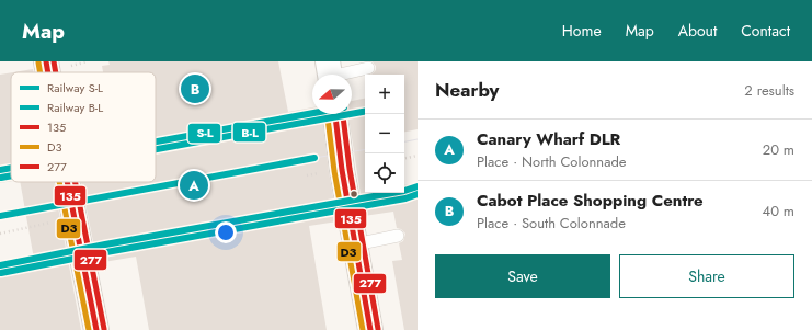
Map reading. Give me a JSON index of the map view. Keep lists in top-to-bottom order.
{
  "lines": [
    "transit line 135",
    "transit line 277",
    "transit line D3",
    "rail line B-L",
    "rail line S-L"
  ],
  "legend": [
    "Railway S-L",
    "Railway B-L",
    "135",
    "D3",
    "277"
  ],
  "north": "left",
  "page": {
    "header": "Map",
    "nav": [
      "Home",
      "Map",
      "About",
      "Contact"
    ],
    "heading": ["Nearby", "2 results"],
    "pins": ["B", "A"],
    "map_buttons": ["+", "−"],
    "list": [
      {
        "mark": "A",
        "name": "Canary Wharf DLR",
        "note": "Place · North Colonnade",
        "value": "20 m"
      },
      {
        "mark": "B",
        "name": "Cabot Place Shopping Centre",
        "note": "Place · South Colonnade",
        "value": "40 m"
      }
    ],
    "buttons": ["Save", "Share"]
  }
}
